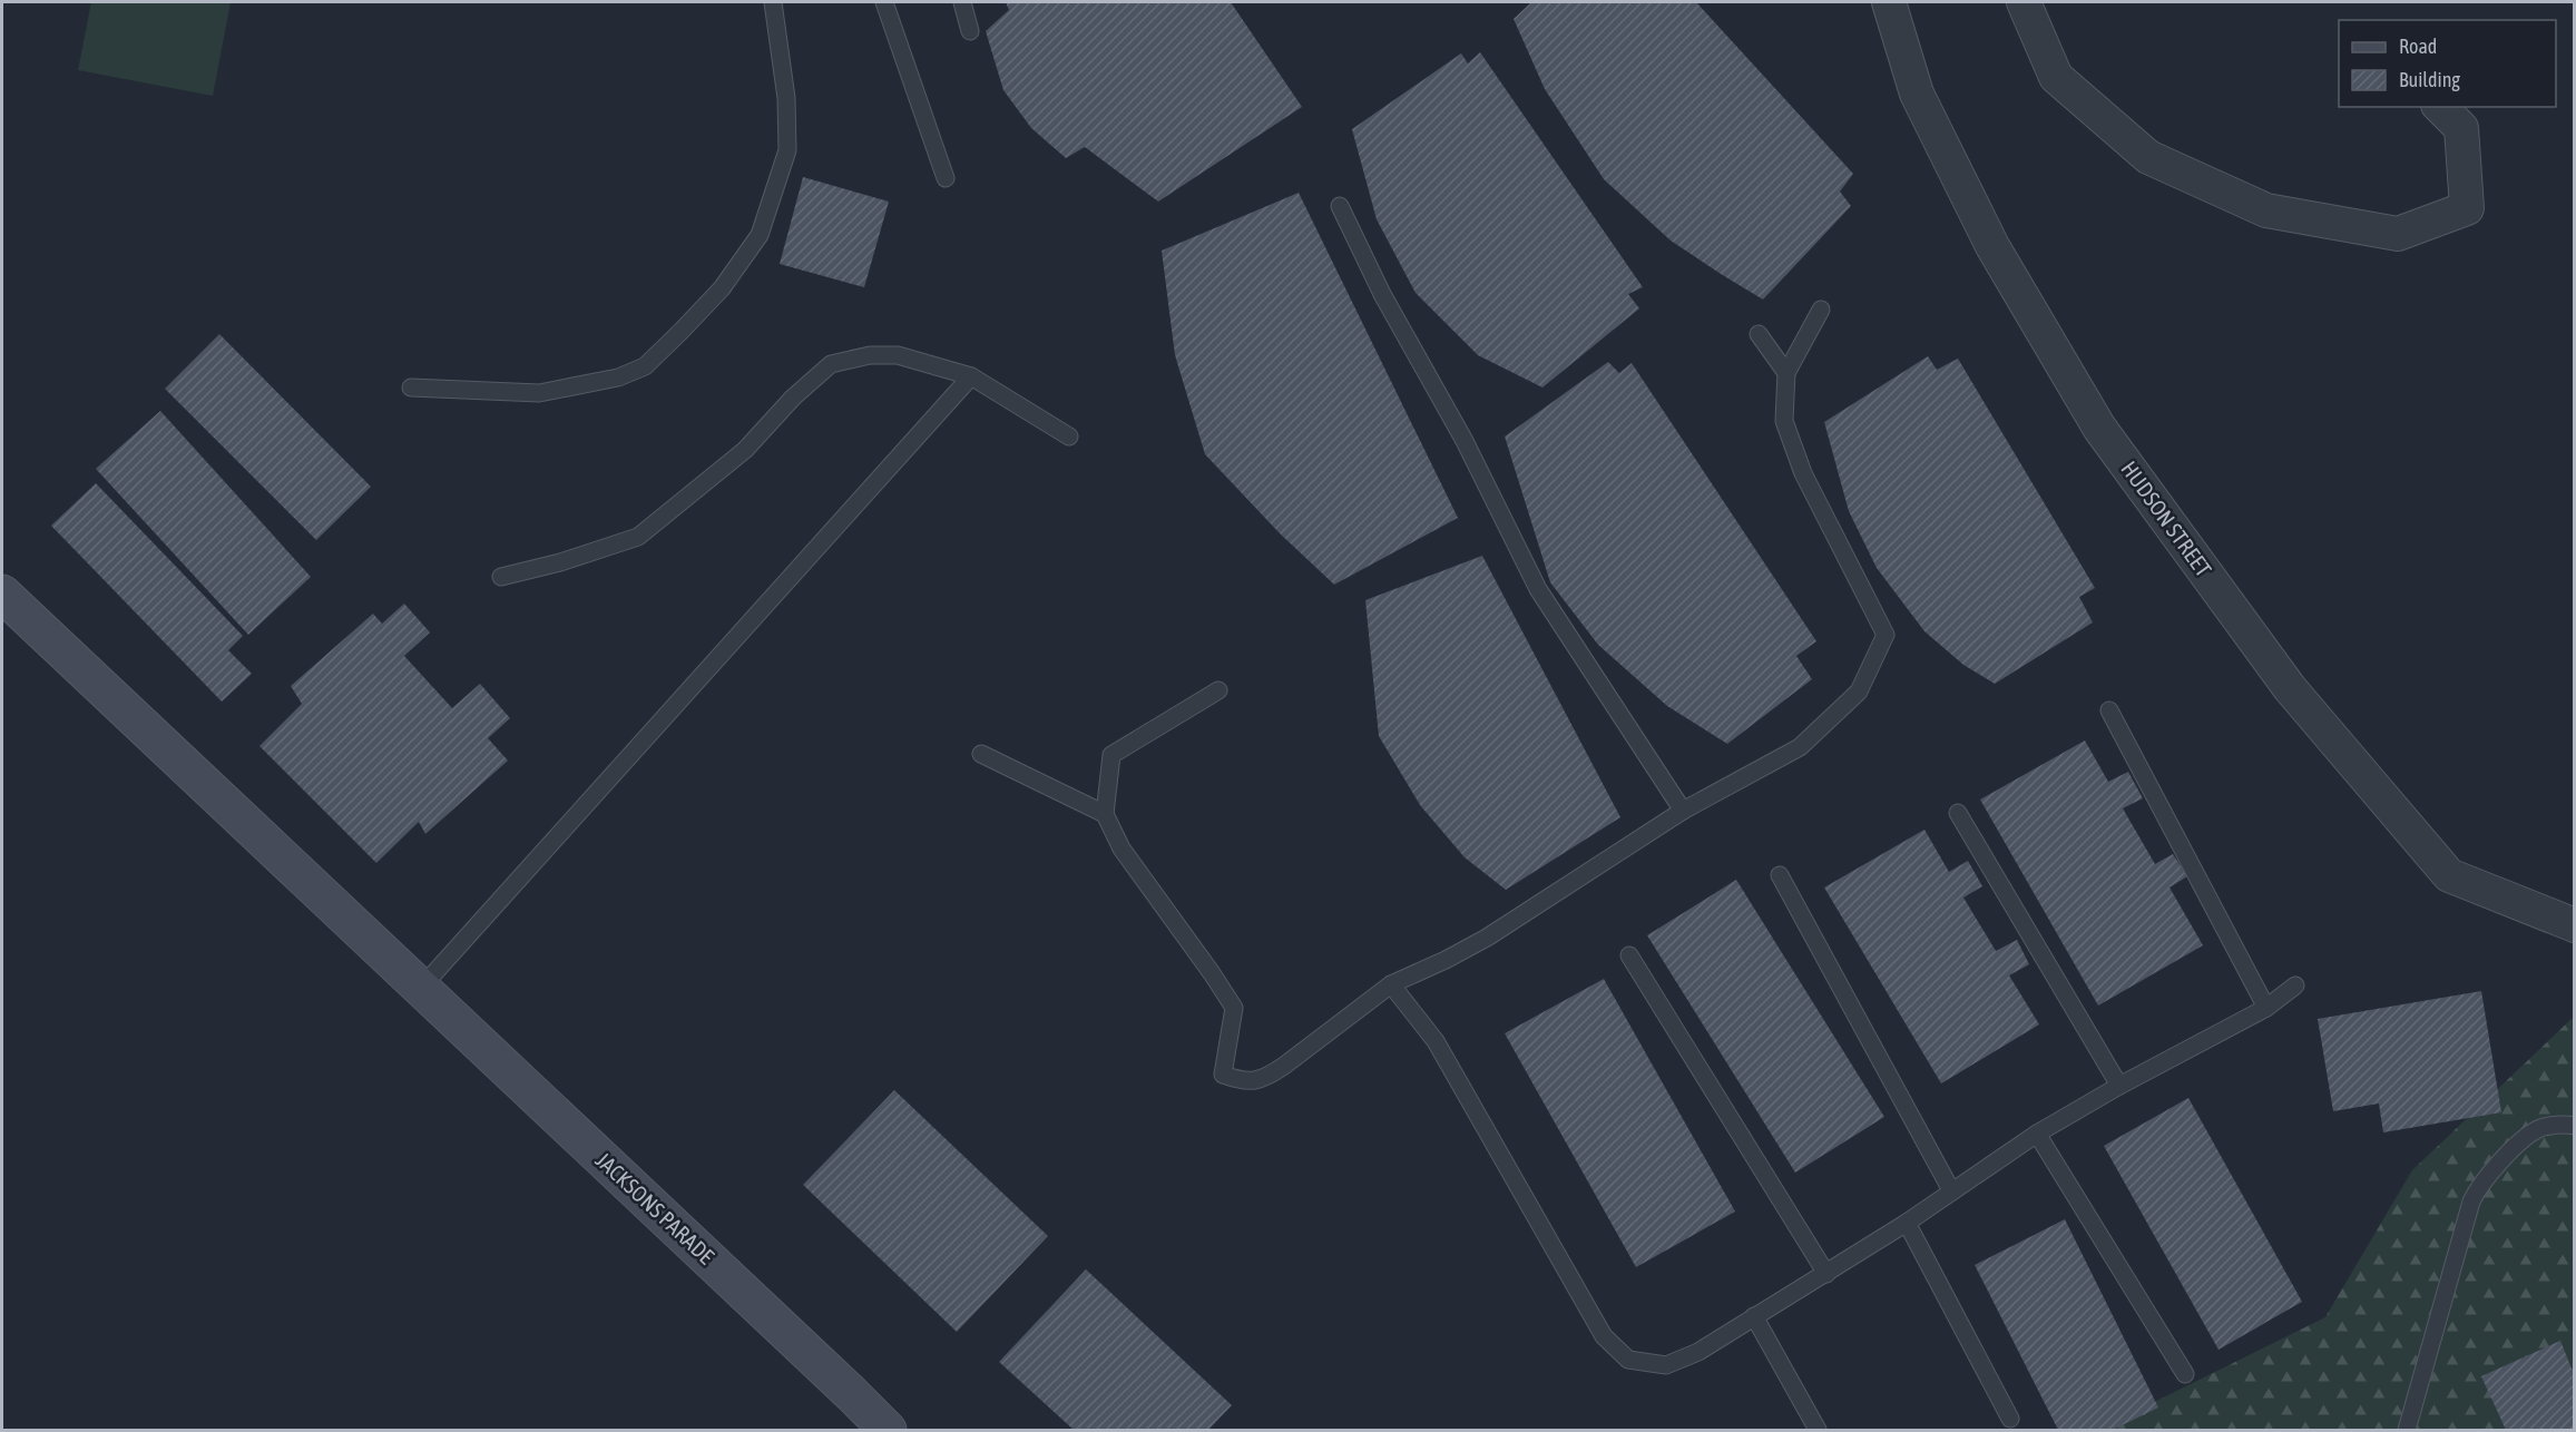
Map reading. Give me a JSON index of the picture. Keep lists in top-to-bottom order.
{
  "streets": {
    "street": ["HUDSON STREET", "JACKSONS PARADE"]
  },
  "legend": ["Road", "Building"]
}
